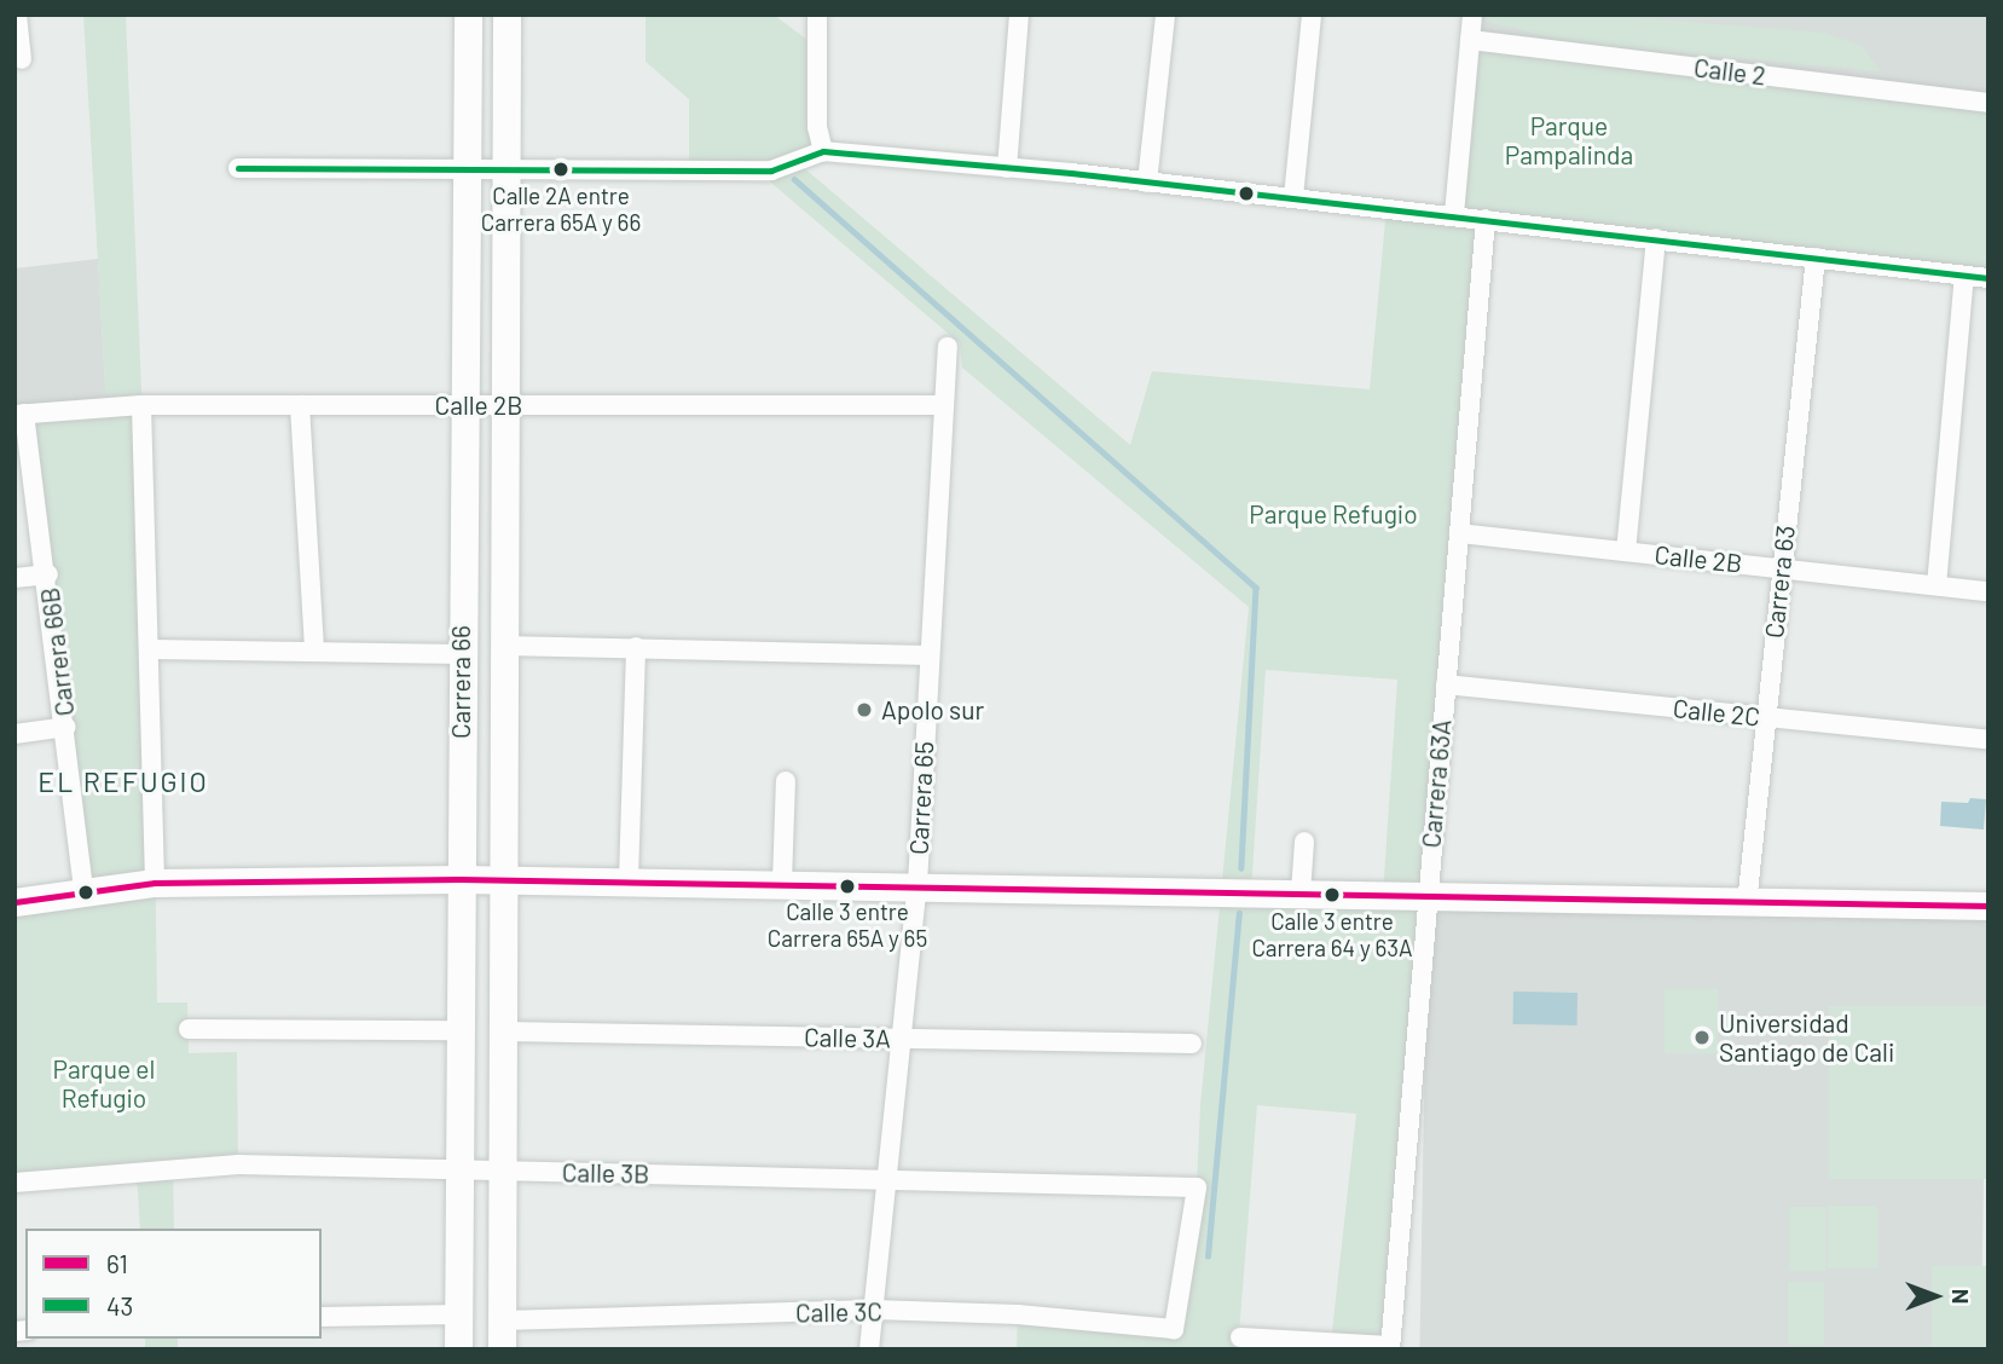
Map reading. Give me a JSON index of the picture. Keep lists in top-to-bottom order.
{
  "streets": {
    "main road": ["Carrera 66"],
    "street": [
      "Calle 2",
      "Calle 2B",
      "Carrera 63",
      "Carrera 66B",
      "Calle 2C",
      "Carrera 63A",
      "Carrera 65",
      "Calle 3A",
      "Calle 3B",
      "Calle 3C"
    ]
  },
  "crossings": [
    ["Calle 2B", "Carrera 63"],
    ["Calle 2B", "Carrera 66B"],
    ["Calle 2B", "Carrera 66"],
    ["Calle 2B", "Carrera 63A"],
    ["Calle 2B", "Carrera 65"],
    ["Carrera 63", "Calle 2C"],
    ["Carrera 66", "Calle 3A"],
    ["Carrera 66", "Calle 3B"],
    ["Carrera 66", "Calle 3C"],
    ["Calle 2C", "Carrera 63A"],
    ["Carrera 65", "Calle 3A"],
    ["Carrera 65", "Calle 3B"],
    ["Carrera 65", "Calle 3C"],
    ["Calle 3B", "Calle 3C"]
  ],
  "districts": ["EL REFUGIO"],
  "parks": ["Parque Pampalinda", "Parque Refugio", "Parque el Refugio"],
  "places": [
    "Calle 2A entre Carrera 65A y 66",
    "Apolo sur",
    "Calle 3 entre Carrera 65A y 65",
    "Calle 3 entre Carrera 64 y 63A",
    "Universidad Santiago de Cali"
  ],
  "lines": ["transit line 43", "transit line 61"],
  "legend": ["61", "43"],
  "north": "right"
}
